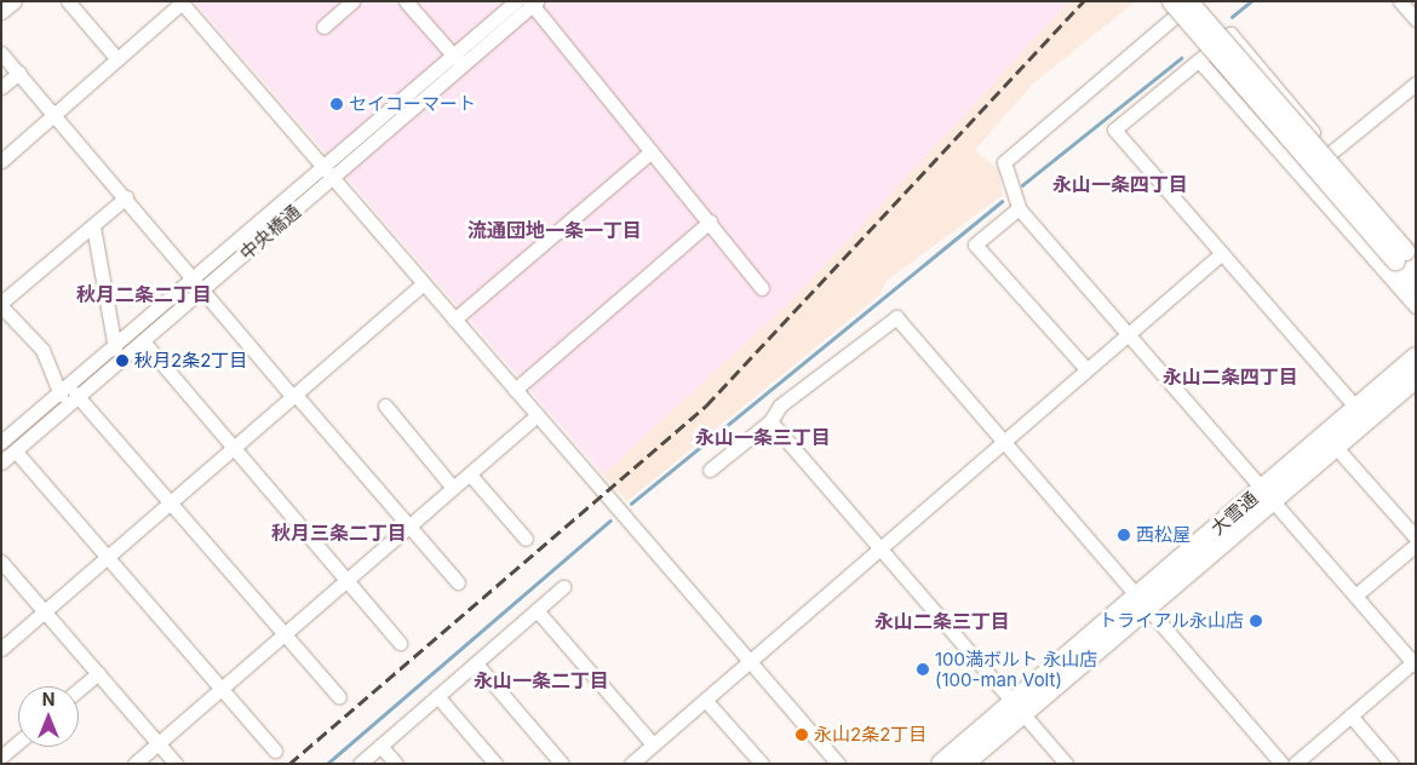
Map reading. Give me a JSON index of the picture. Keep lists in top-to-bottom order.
{
  "streets": {
    "highway": ["大雪通"],
    "street": ["中央橋通"]
  },
  "districts": [
    "永山一条四丁目",
    "流通団地一条一丁目",
    "秋月二条二丁目",
    "永山二条四丁目",
    "永山一条三丁目",
    "秋月三条二丁目",
    "永山二条三丁目",
    "永山一条二丁目"
  ],
  "places": [
    "セイコーマート",
    "秋月2条2丁目",
    "西松屋",
    "トライアル永山店",
    "100満ボルト 永山店 (100-man Volt)",
    "永山2条2丁目"
  ],
  "north": "top"
}
